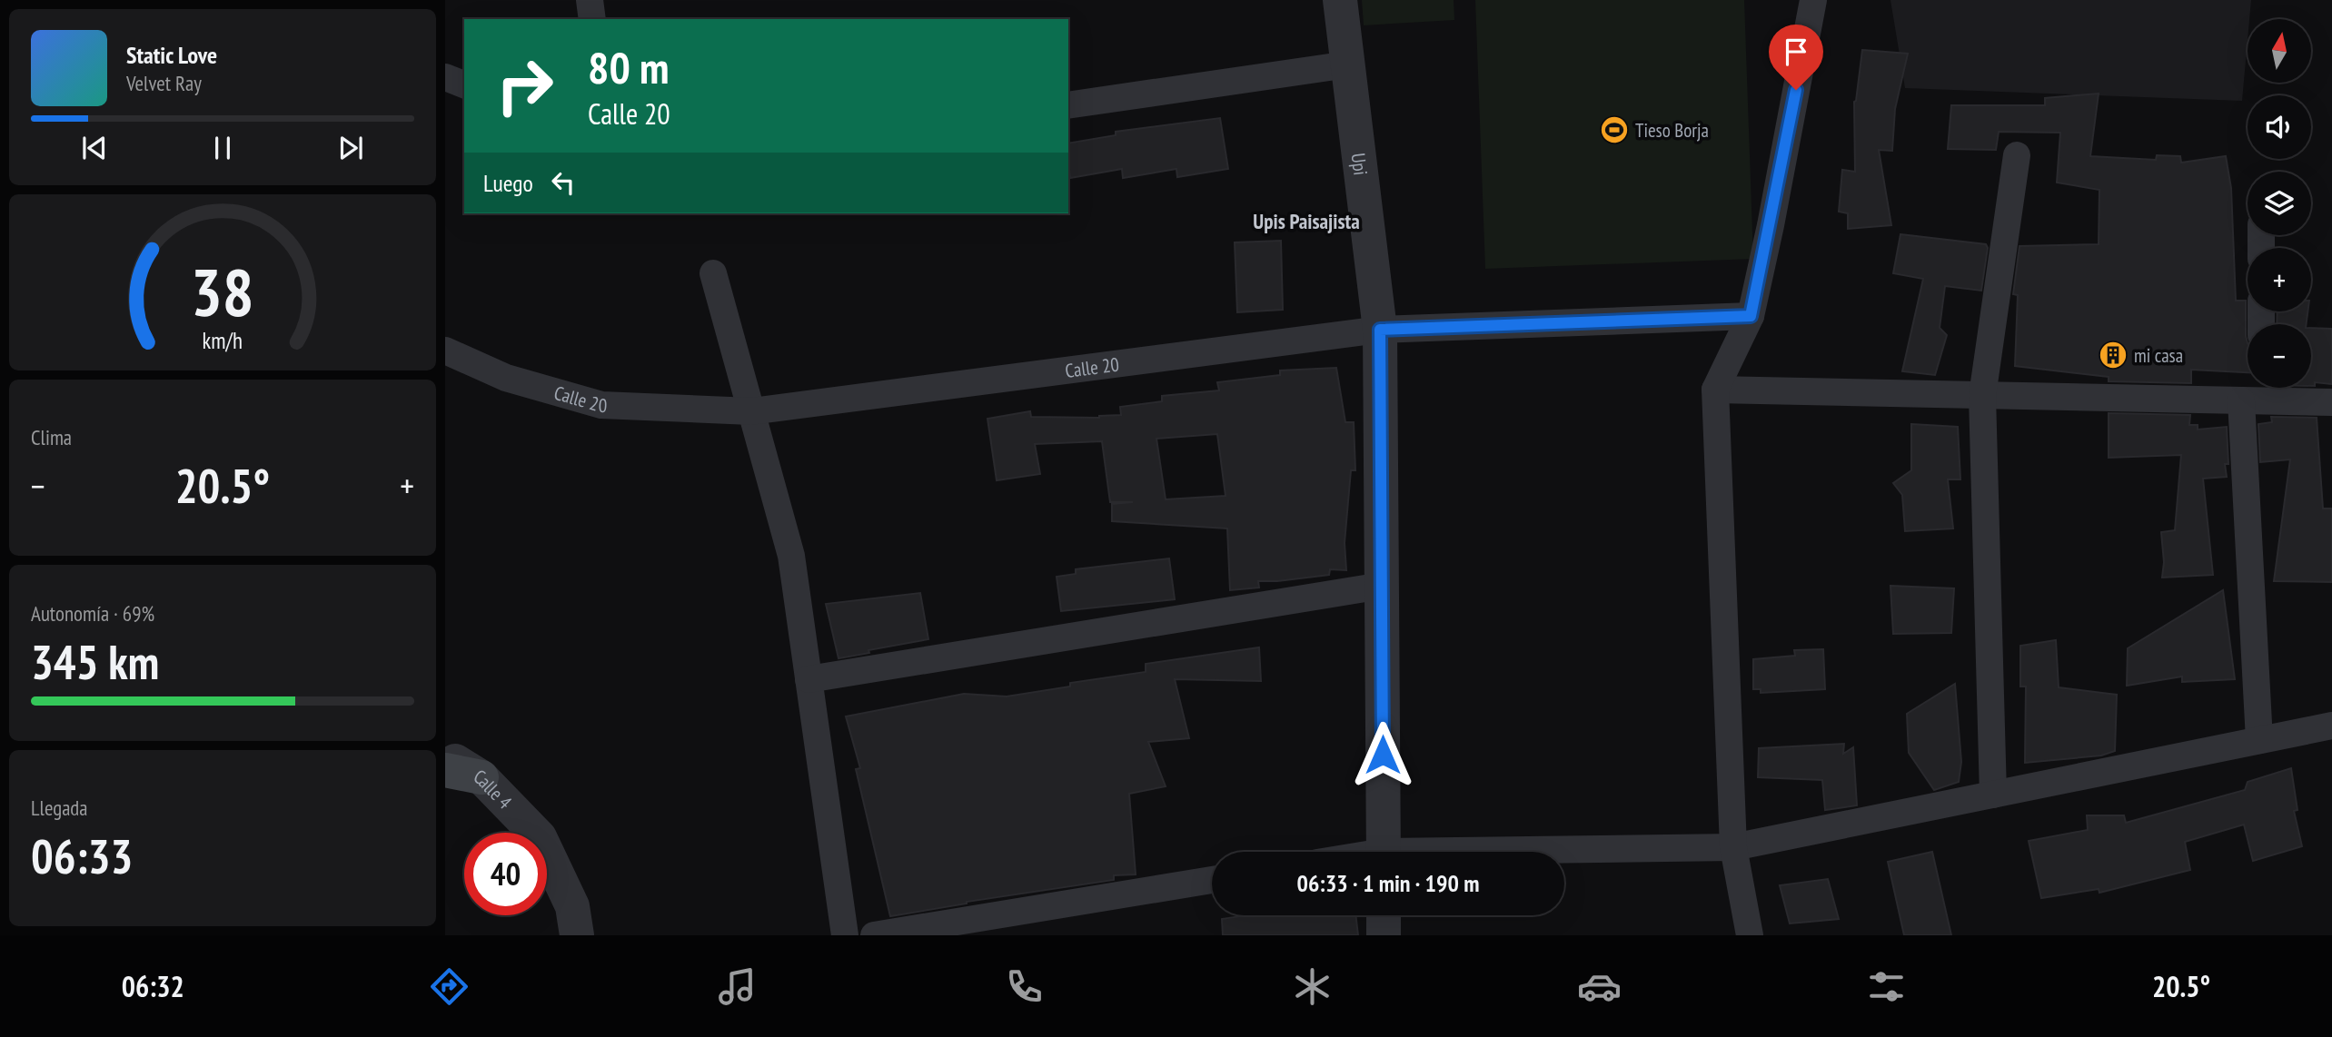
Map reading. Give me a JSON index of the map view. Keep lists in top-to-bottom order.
{
  "streets": {
    "street": ["Upi", "Calle 20", "Calle 4"]
  },
  "crossings": [
    ["Upi", "Calle 20"]
  ],
  "districts": ["Upis Paisajista"],
  "places": {
    "sports": ["Tieso Borja"],
    "building": ["mi casa"]
  },
  "north": "top",
  "page": {
    "map_buttons": ["+", "−"],
    "turn": ["80 m", "Calle 20"],
    "song": ["Static Love", "Velvet Ray"],
    "then": "Luego",
    "tile": [
      "Clima",
      ["Autonomía · 69%", "345 km"],
      ["Llegada", "06:33"]
    ],
    "heat": ["−", "20.5°", "+"],
    "limit": "40",
    "trip": "06:33 · 1 min · 190 m",
    "tabs": ["06:32", "20.5°"],
    "gauge": ["38", "km/h"]
  }
}
